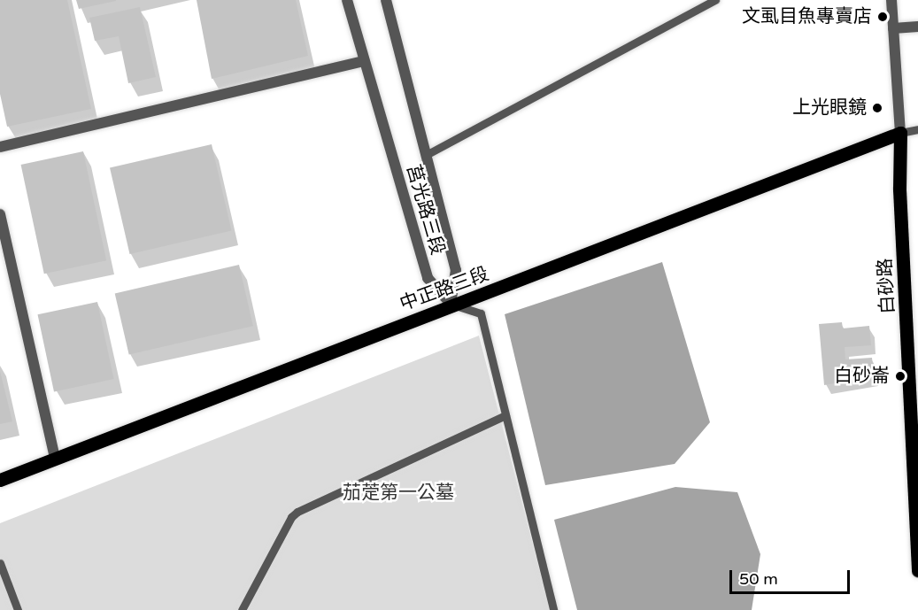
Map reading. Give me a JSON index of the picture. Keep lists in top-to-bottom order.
{
  "streets": {
    "main road": ["白砂路", "中正路三段"],
    "street": ["莒光路三段"]
  },
  "crossings": [
    ["莒光路三段", "中正路三段"],
    ["白砂路", "中正路三段"]
  ],
  "parks": ["茄萣第一公墓"],
  "places": ["文虱目魚專賣店", "上光眼鏡", "白砂崙"],
  "scale_bar": "50 m"
}
